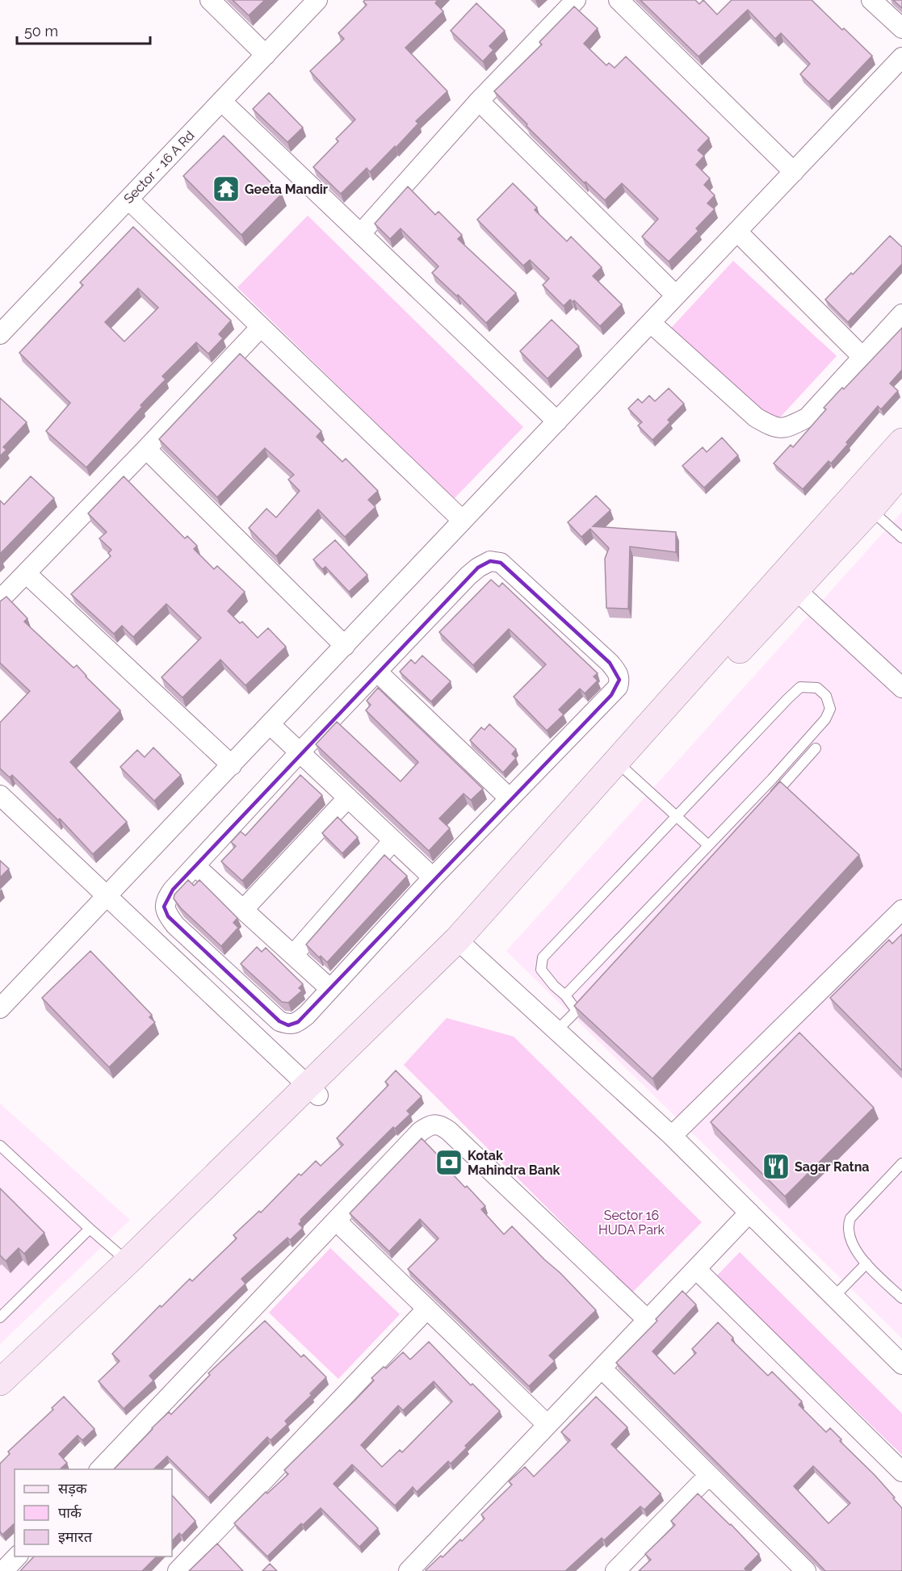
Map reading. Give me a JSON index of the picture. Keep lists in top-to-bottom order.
{
  "streets": {
    "street": ["Sector - 16 A Rd"]
  },
  "parks": ["Sector 16 HUDA Park"],
  "places": {
    "temple": ["Geeta Mandir"],
    "bank": ["Kotak Mahindra Bank"],
    "restaurant": ["Sagar Ratna"]
  },
  "legend": ["सड़क", "पार्क", "इमारत"],
  "scale_bar": "50 m"
}
